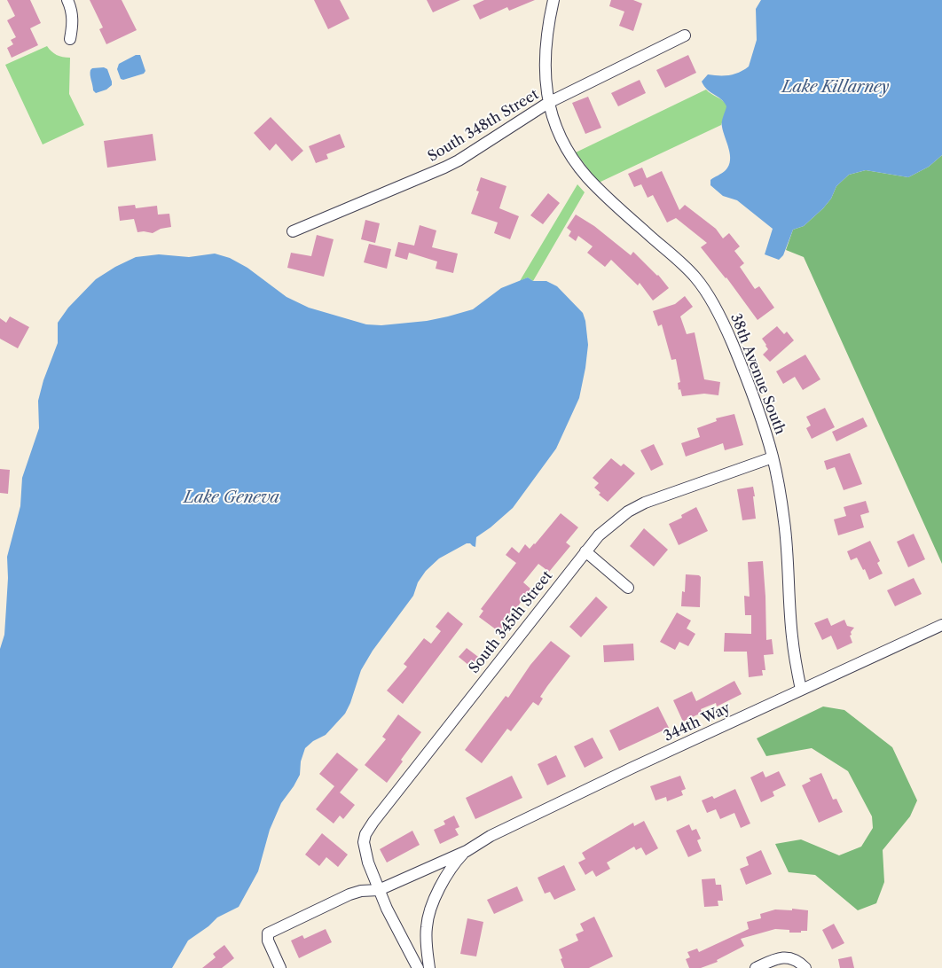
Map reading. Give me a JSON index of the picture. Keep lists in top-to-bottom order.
{
  "streets": {
    "street": [
      "South 348th Street",
      "38th Avenue South",
      "South 345th Street",
      "344th Way"
    ]
  },
  "crossings": [
    ["South 348th Street", "38th Avenue South"],
    ["38th Avenue South", "South 345th Street"],
    ["38th Avenue South", "344th Way"]
  ],
  "water": ["Lake Killarney", "Lake Geneva"]
}
